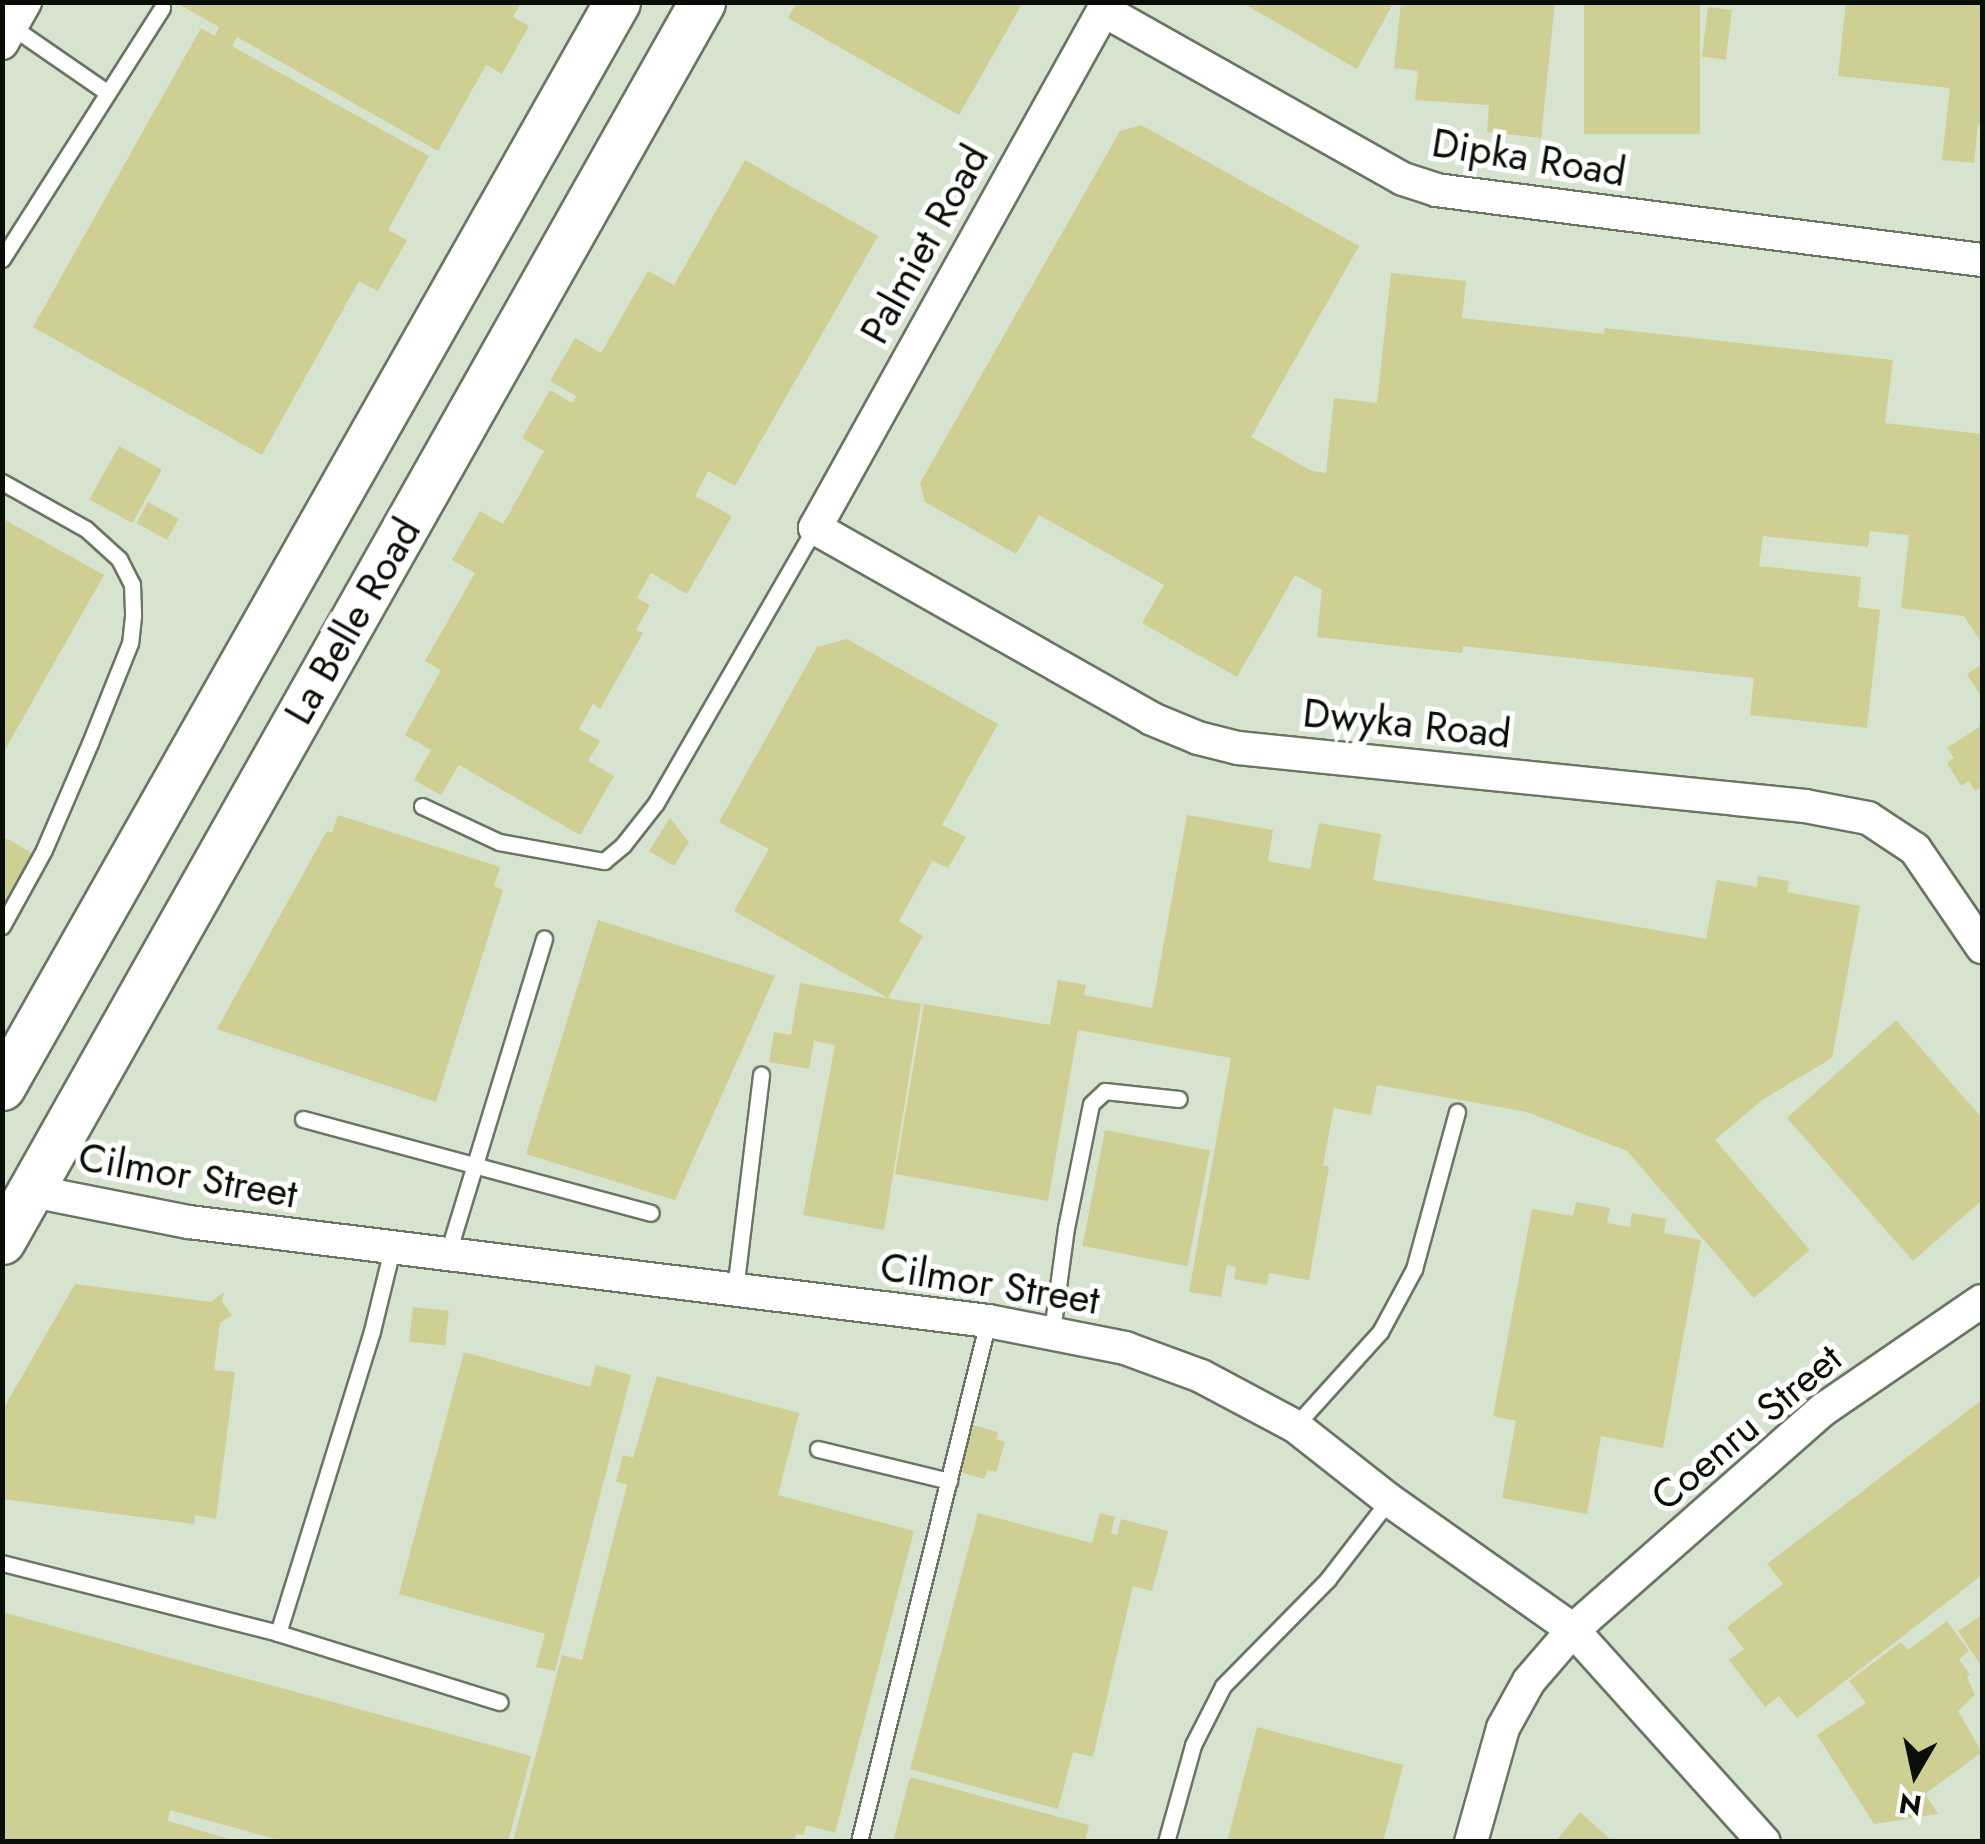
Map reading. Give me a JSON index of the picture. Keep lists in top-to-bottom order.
{
  "streets": {
    "main road": ["La Belle Road"],
    "street": [
      "Dipka Road",
      "Palmiet Road",
      "Dwyka Road",
      "Cilmor Street",
      "Coenru Street"
    ]
  },
  "crossings": [
    ["Dipka Road", "Palmiet Road"],
    ["Palmiet Road", "Dwyka Road"],
    ["La Belle Road", "Cilmor Street"],
    ["Cilmor Street", "Coenru Street"]
  ],
  "north": "bottom"
}
